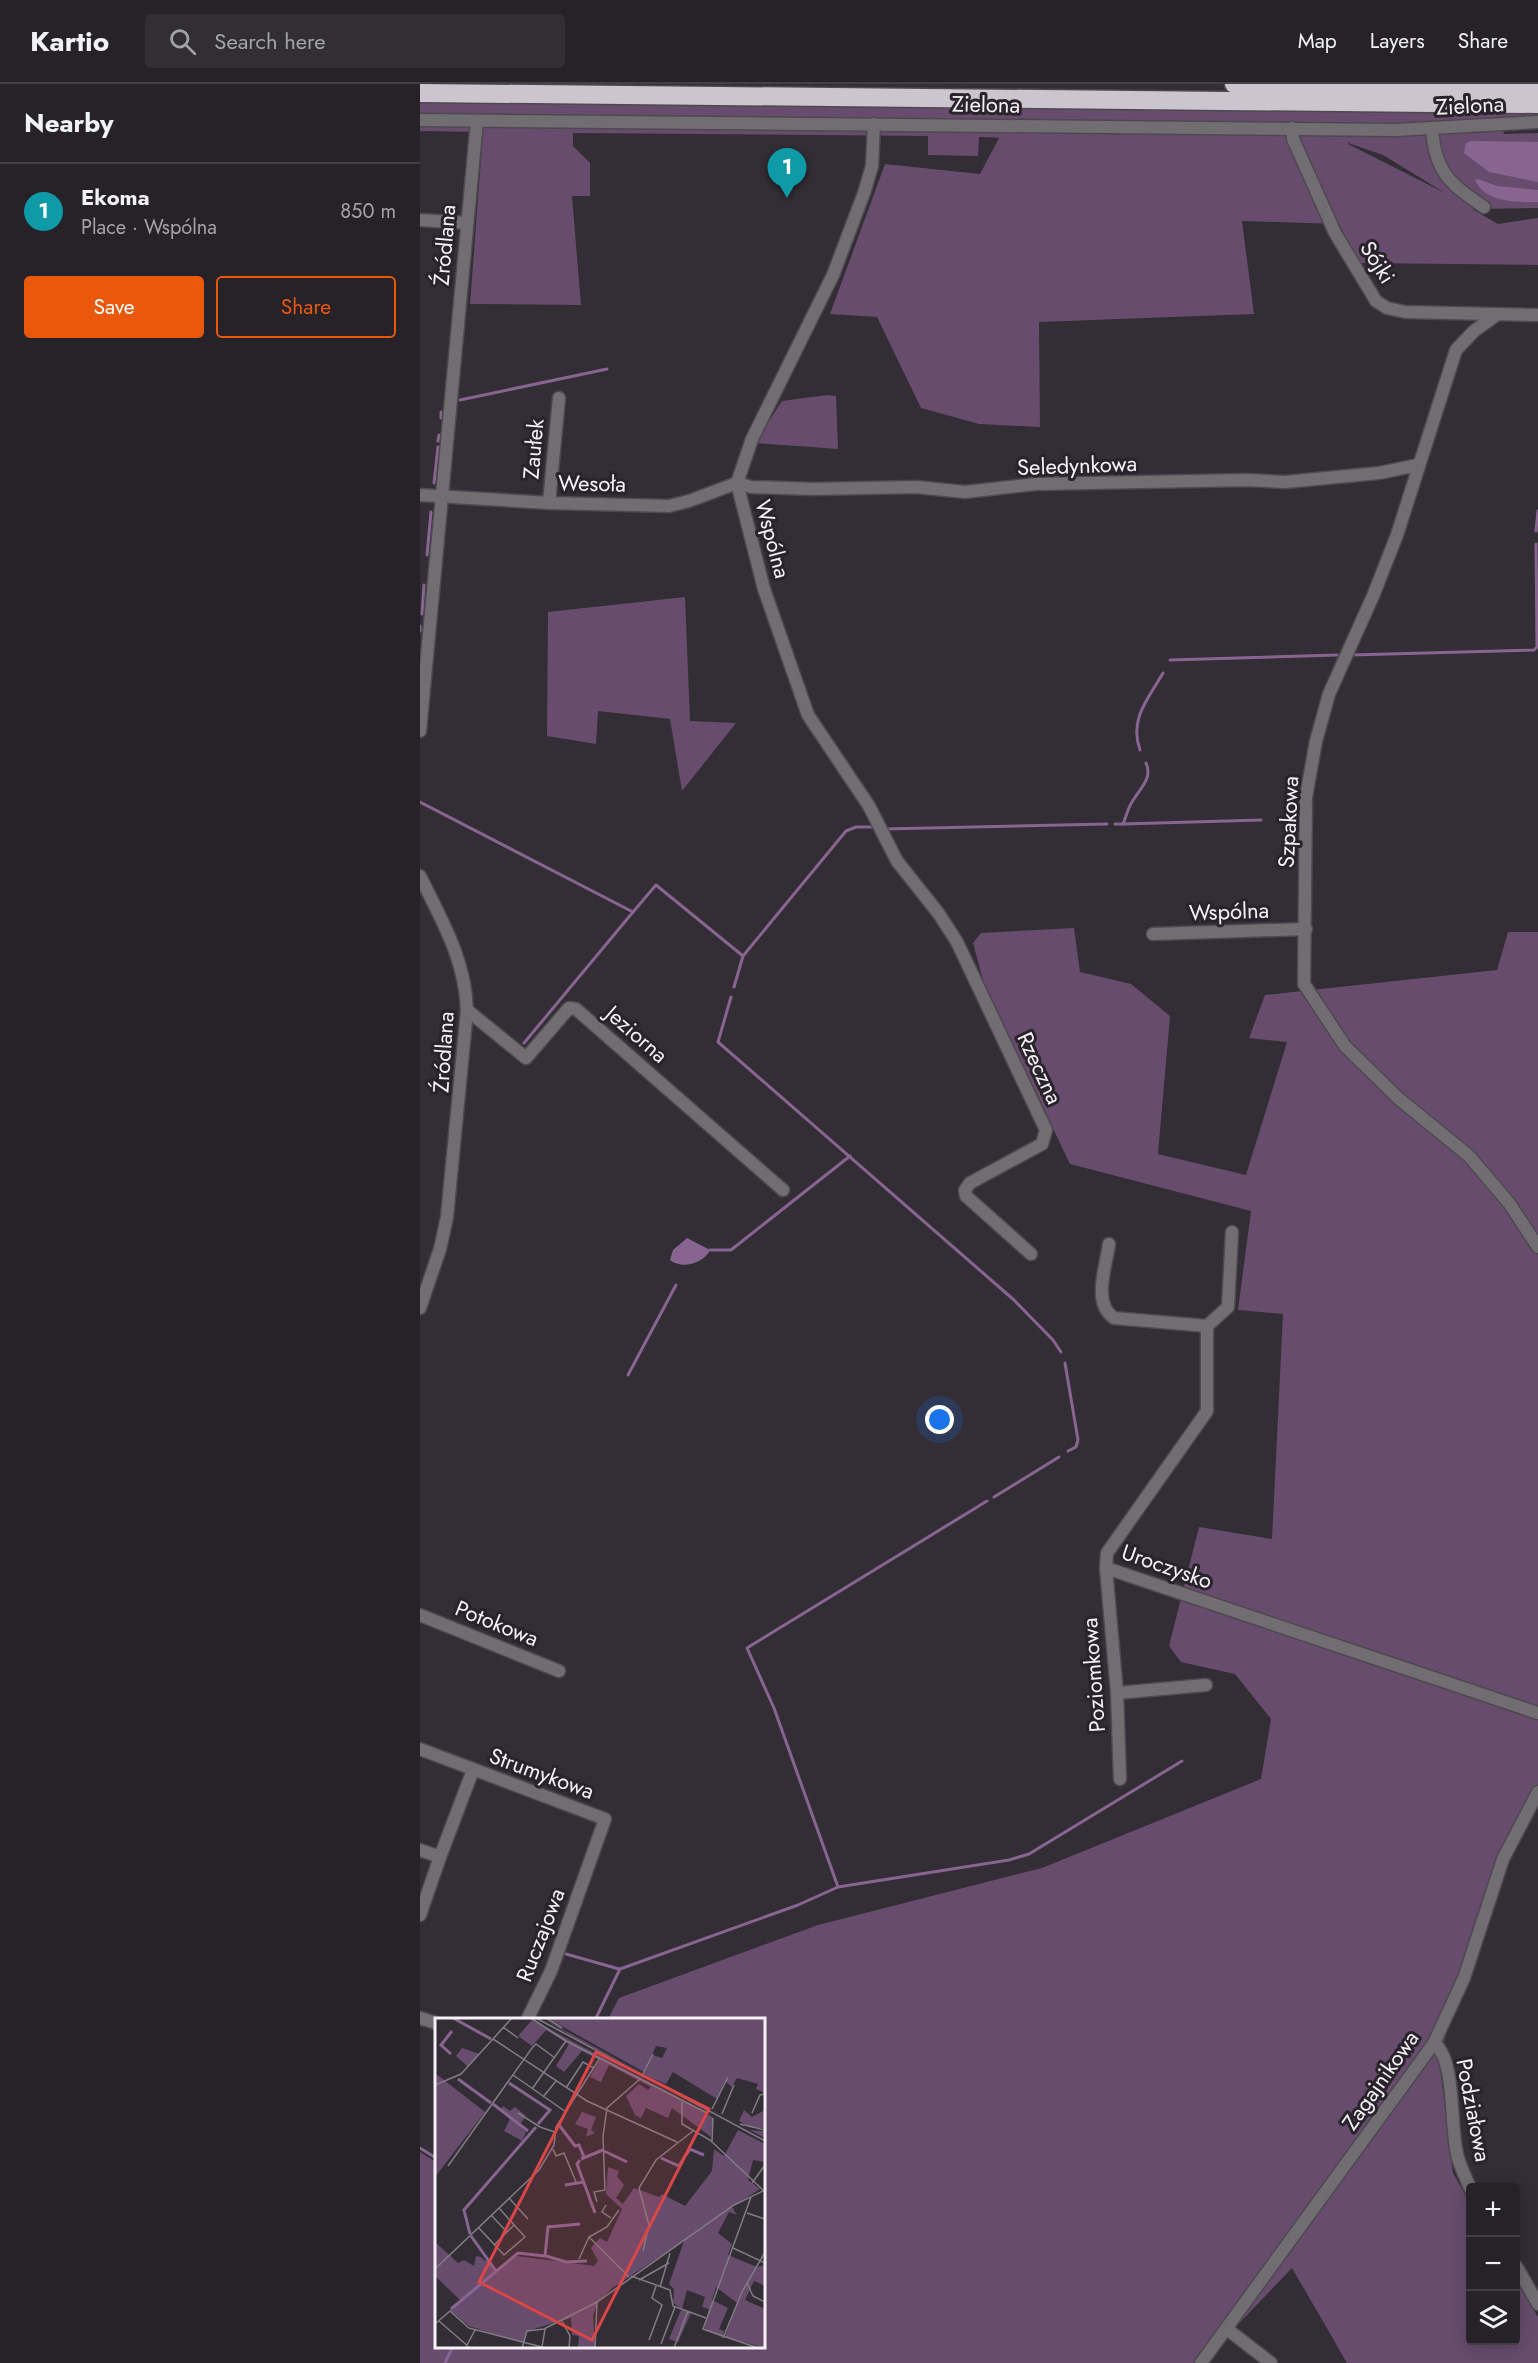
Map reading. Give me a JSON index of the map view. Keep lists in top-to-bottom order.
{
  "streets": {
    "street": [
      "Zielona",
      "Źródlana",
      "Sójki",
      "Zaułek",
      "Seledynkowa",
      "Wesoła",
      "Wspólna",
      "Szpakowa",
      "Jeziorna",
      "Rzeczna",
      "Uroczysko",
      "Potokowa",
      "Poziomkowa",
      "Strumykowa",
      "Ruczajowa",
      "Zagajnikowa",
      "Podziałowa"
    ]
  },
  "crossings": [
    ["Zielona", "Źródlana"],
    ["Zielona", "Sójki"],
    ["Zielona", "Wspólna"],
    ["Źródlana", "Wesoła"],
    ["Źródlana", "Jeziorna"],
    ["Sójki", "Szpakowa"],
    ["Zaułek", "Wesoła"],
    ["Seledynkowa", "Wesoła"],
    ["Seledynkowa", "Wspólna"],
    ["Seledynkowa", "Szpakowa"],
    ["Wesoła", "Wspólna"],
    ["Wspólna", "Szpakowa"],
    ["Wspólna", "Rzeczna"],
    ["Uroczysko", "Poziomkowa"],
    ["Strumykowa", "Ruczajowa"],
    ["Zagajnikowa", "Podziałowa"]
  ],
  "page": {
    "header": "Kartio",
    "search": "Search here",
    "nav": ["Map", "Layers", "Share"],
    "heading": "Nearby",
    "pins": "1",
    "list": [
      {
        "mark": "1",
        "name": "Ekoma",
        "note": "Place · Wspólna",
        "value": "850 m"
      }
    ],
    "buttons": ["Save", "Share"],
    "map_buttons": ["+", "−"]
  }
}
